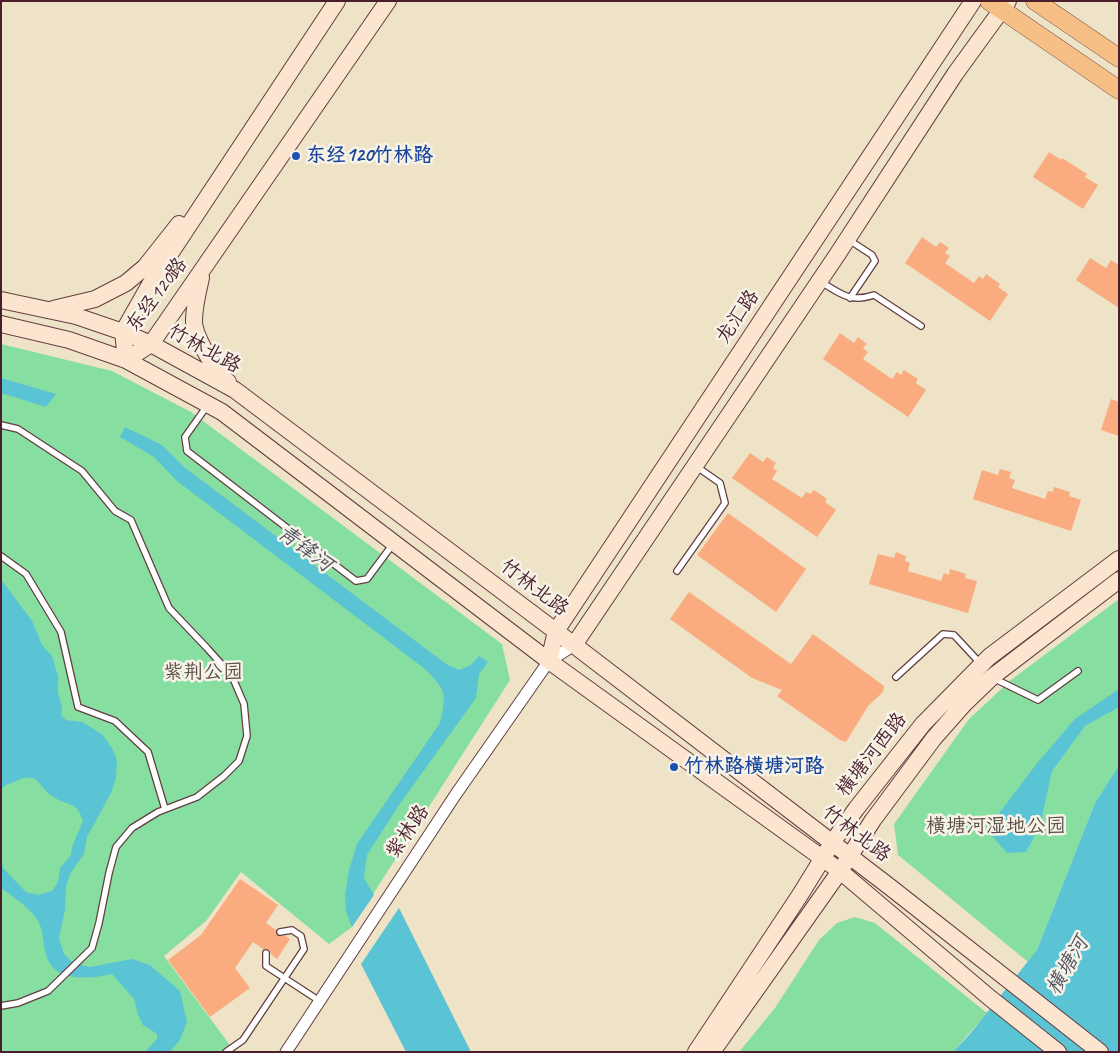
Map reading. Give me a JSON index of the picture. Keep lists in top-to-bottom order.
{
  "streets": {
    "main road": [
      "东经120路",
      "龙汇路",
      "竹林北路",
      "横塘河西路"
    ],
    "street": ["紫林路"]
  },
  "crossings": [
    ["东经120路", "竹林北路"],
    ["龙汇路", "竹林北路"],
    ["龙汇路", "紫林路"],
    ["竹林北路", "横塘河西路"],
    ["竹林北路", "紫林路"]
  ],
  "water": ["青锋河", "横塘河"],
  "parks": ["紫荆公园", "横塘河湿地公园"],
  "places": ["东经120竹林路", "竹林路横塘河路"]
}
